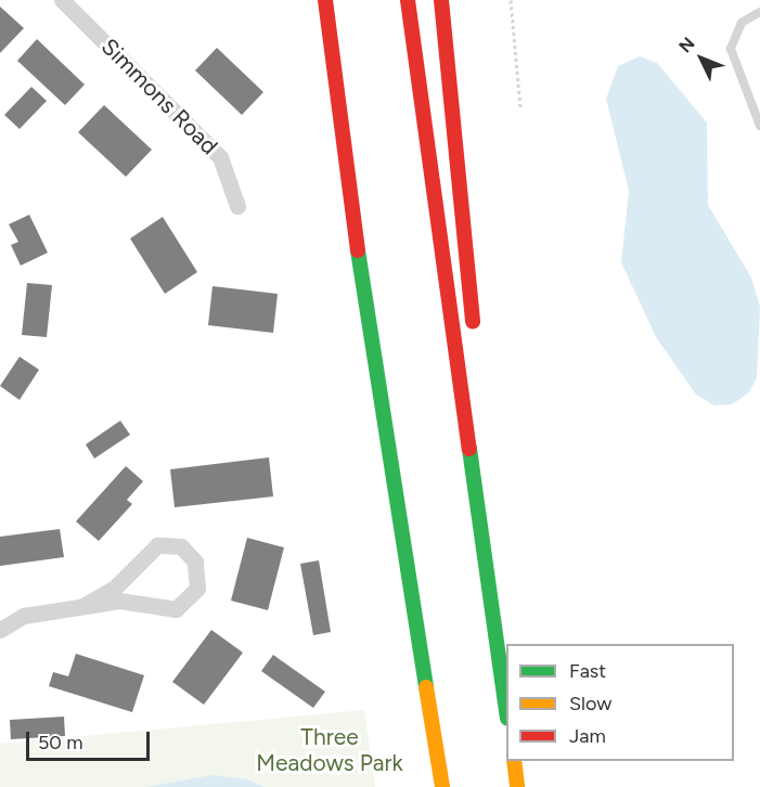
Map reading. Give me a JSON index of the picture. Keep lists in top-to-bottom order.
{
  "streets": {
    "street": ["Simmons Road"]
  },
  "parks": ["Three Meadows Park"],
  "legend": ["Fast", "Slow", "Jam"],
  "scale_bar": "50 m",
  "north": "top left"
}
